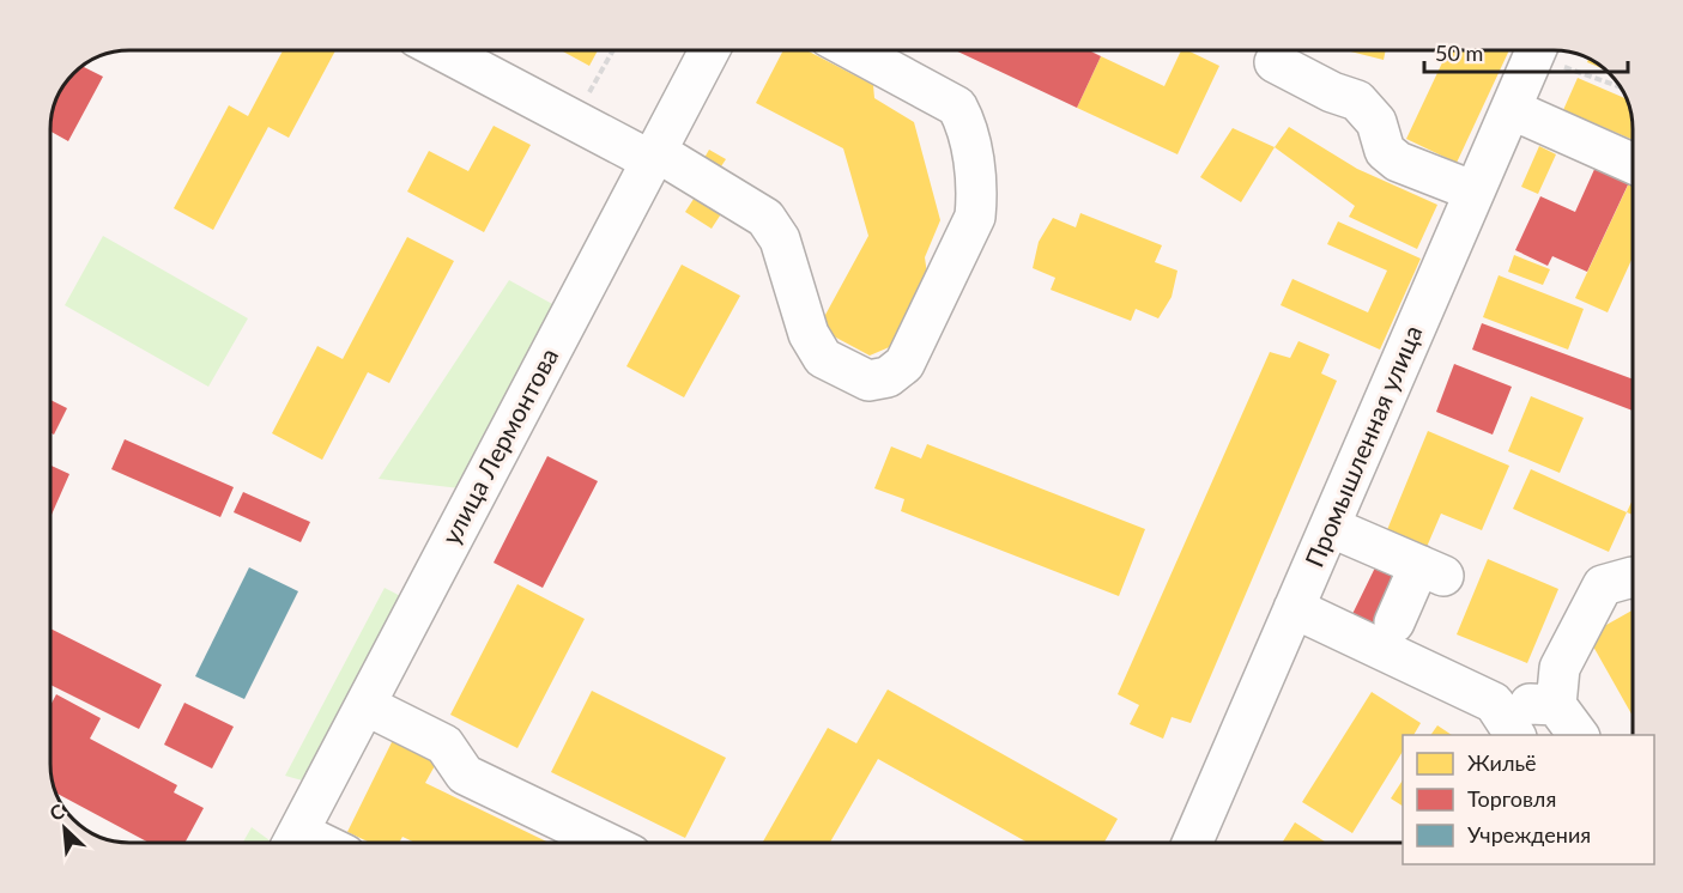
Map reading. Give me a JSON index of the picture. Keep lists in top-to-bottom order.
{
  "streets": {
    "street": ["улица Лермонтова", "Промышленная улица"]
  },
  "legend": ["Жильё", "Торговля", "Учреждения"],
  "scale_bar": "50 m",
  "north": "top left"
}
